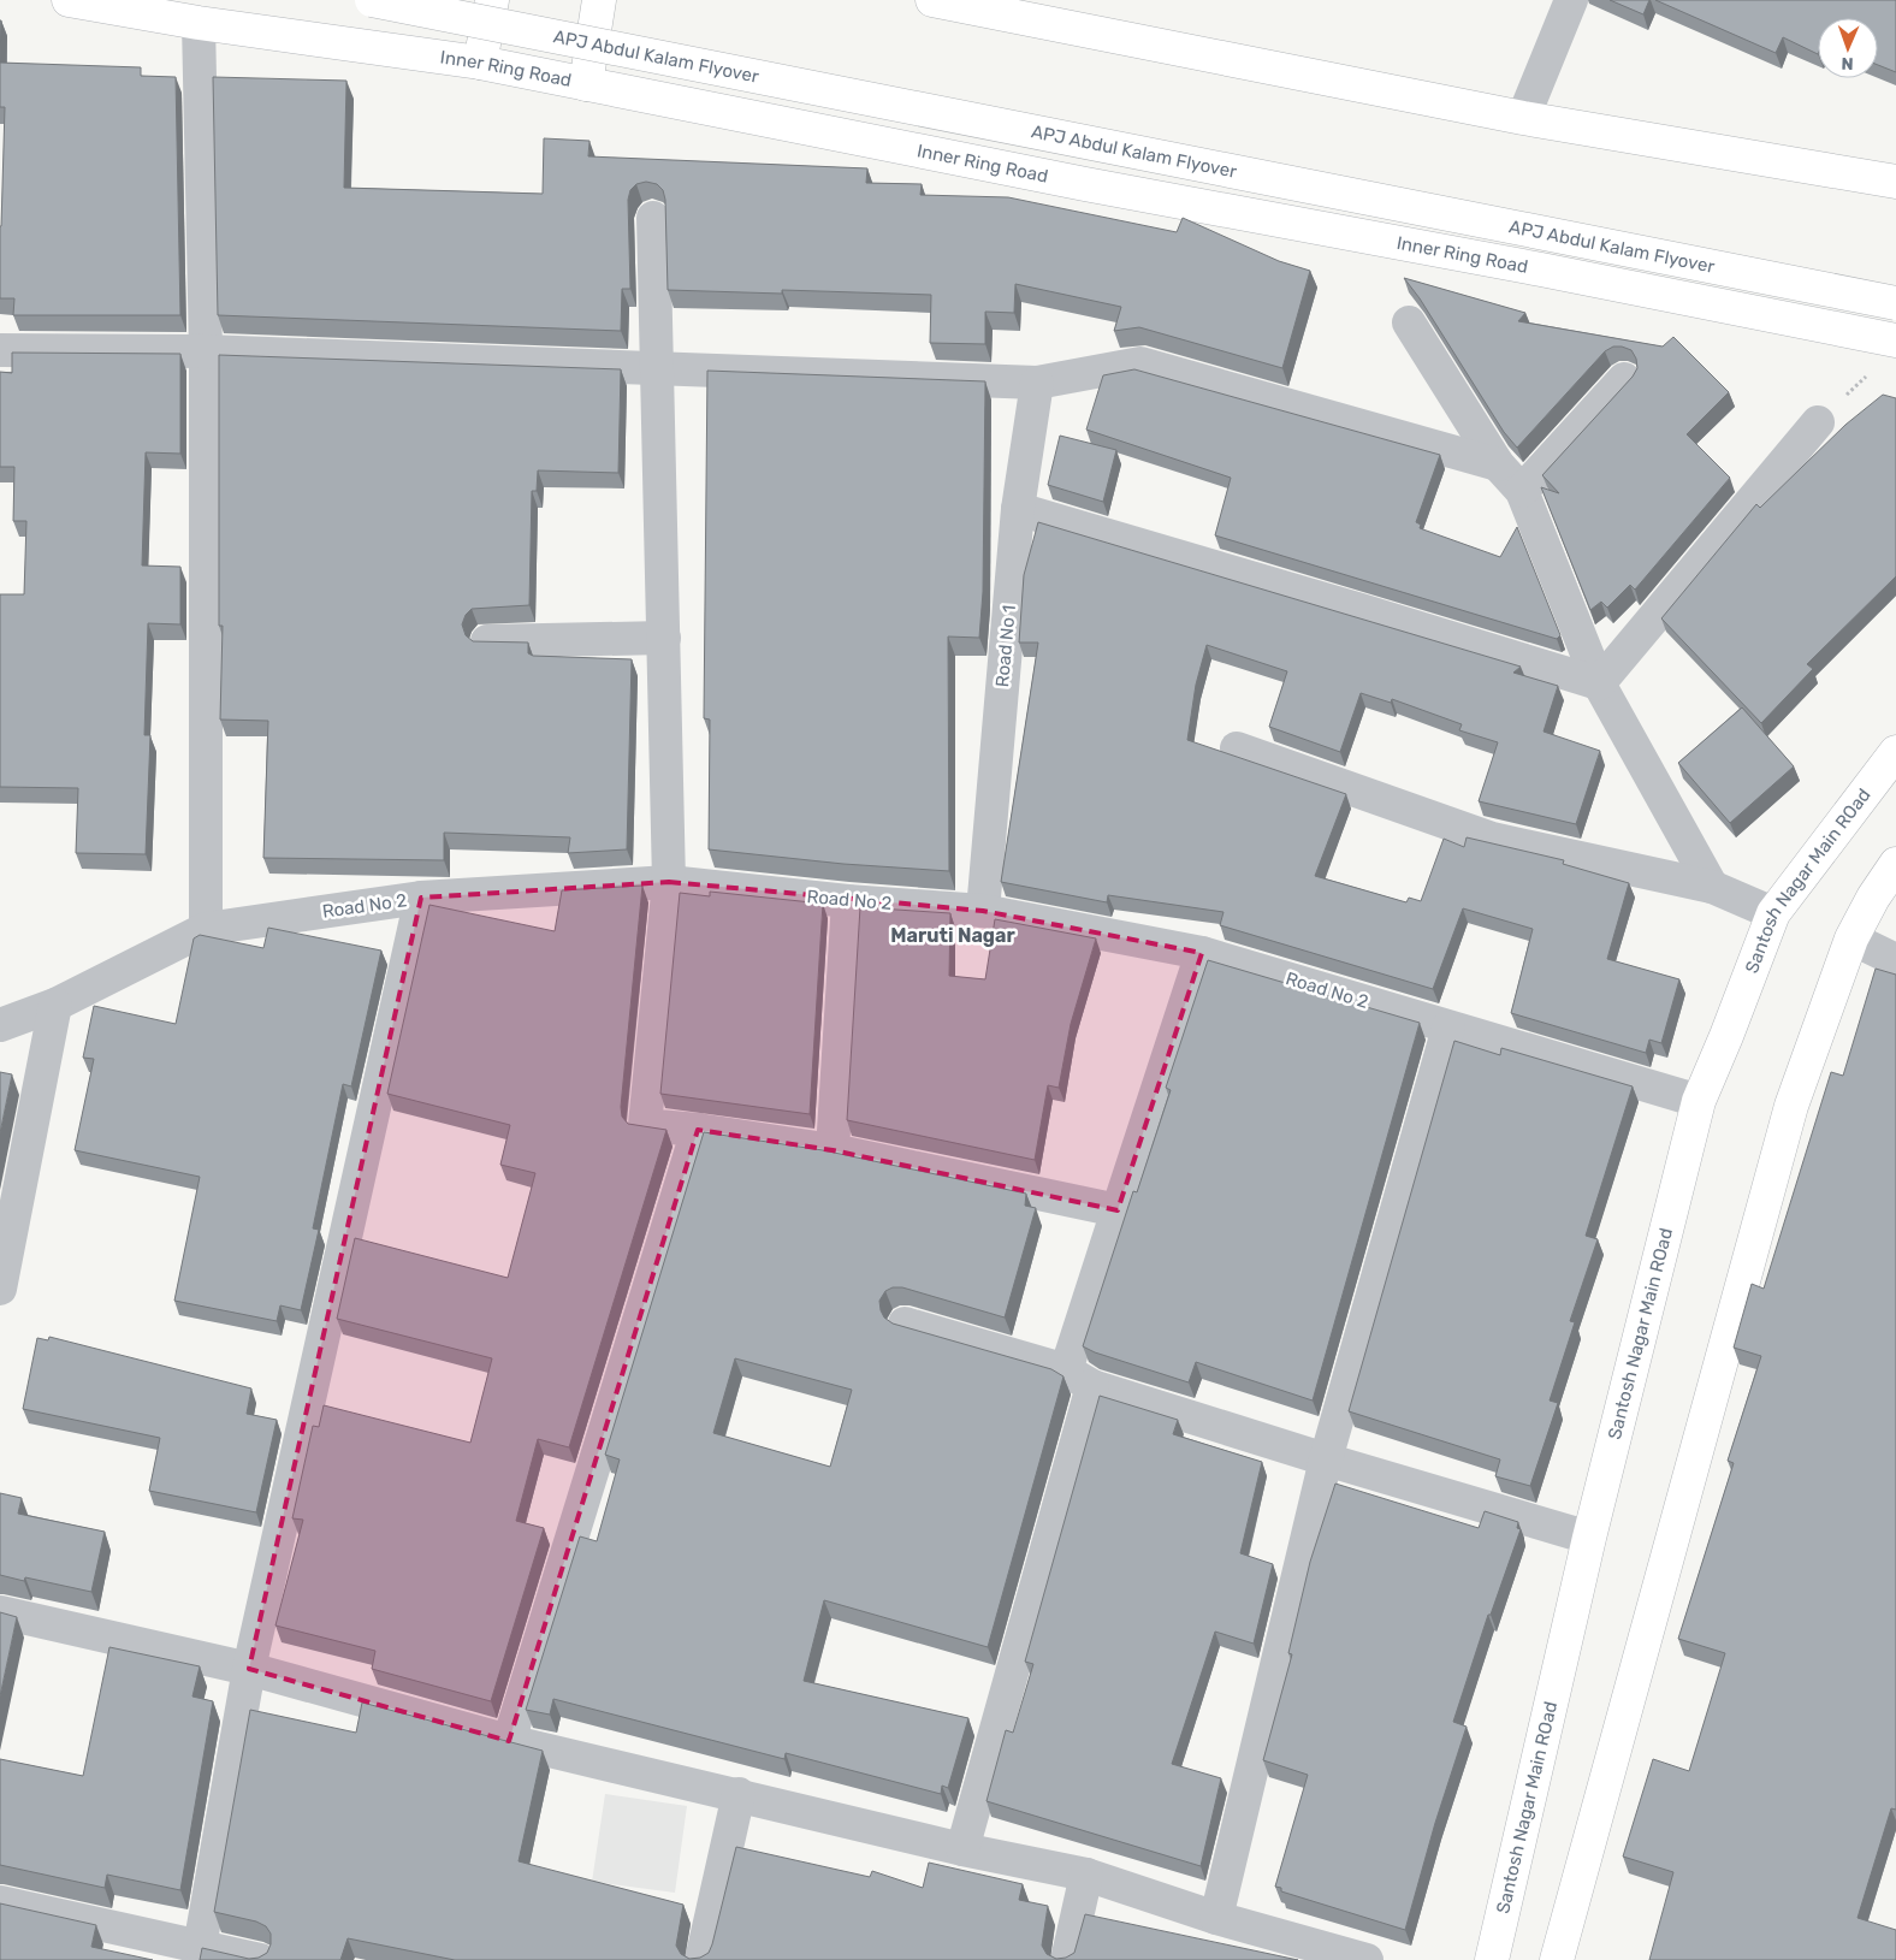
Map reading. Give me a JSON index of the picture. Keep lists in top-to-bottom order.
{
  "streets": {
    "main road": ["APJ Abdul Kalam Flyover", "Inner Ring Road", "Santosh Nagar Main ROad"],
    "street": ["Road No 1", "Road No 2"]
  },
  "crossings": [
    ["Road No 1", "Road No 2"],
    ["Santosh Nagar Main ROad", "Road No 2"]
  ],
  "districts": ["Maruti Nagar"],
  "north": "bottom"
}
